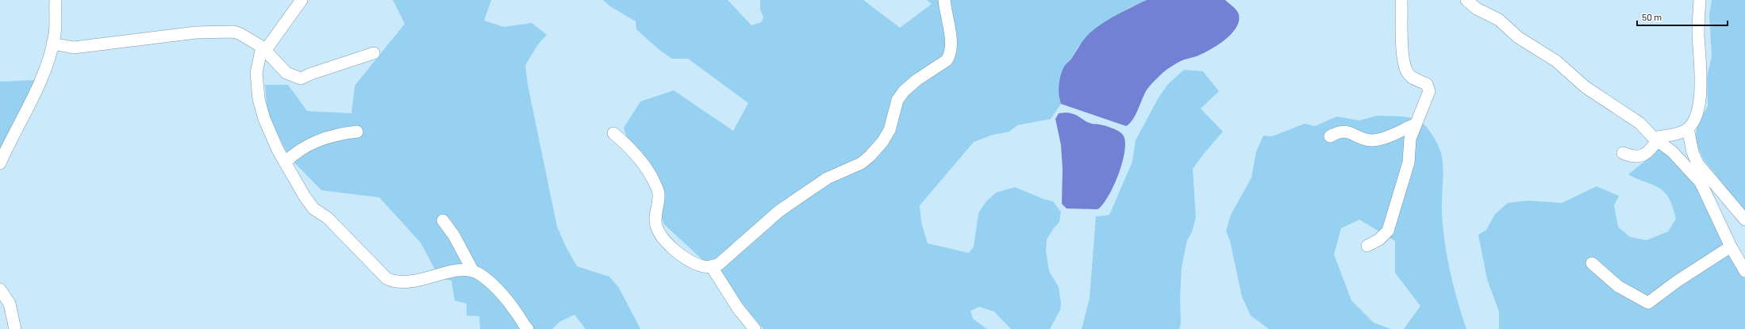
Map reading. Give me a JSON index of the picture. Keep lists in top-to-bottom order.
{
  "scale_bar": "50 m"
}
